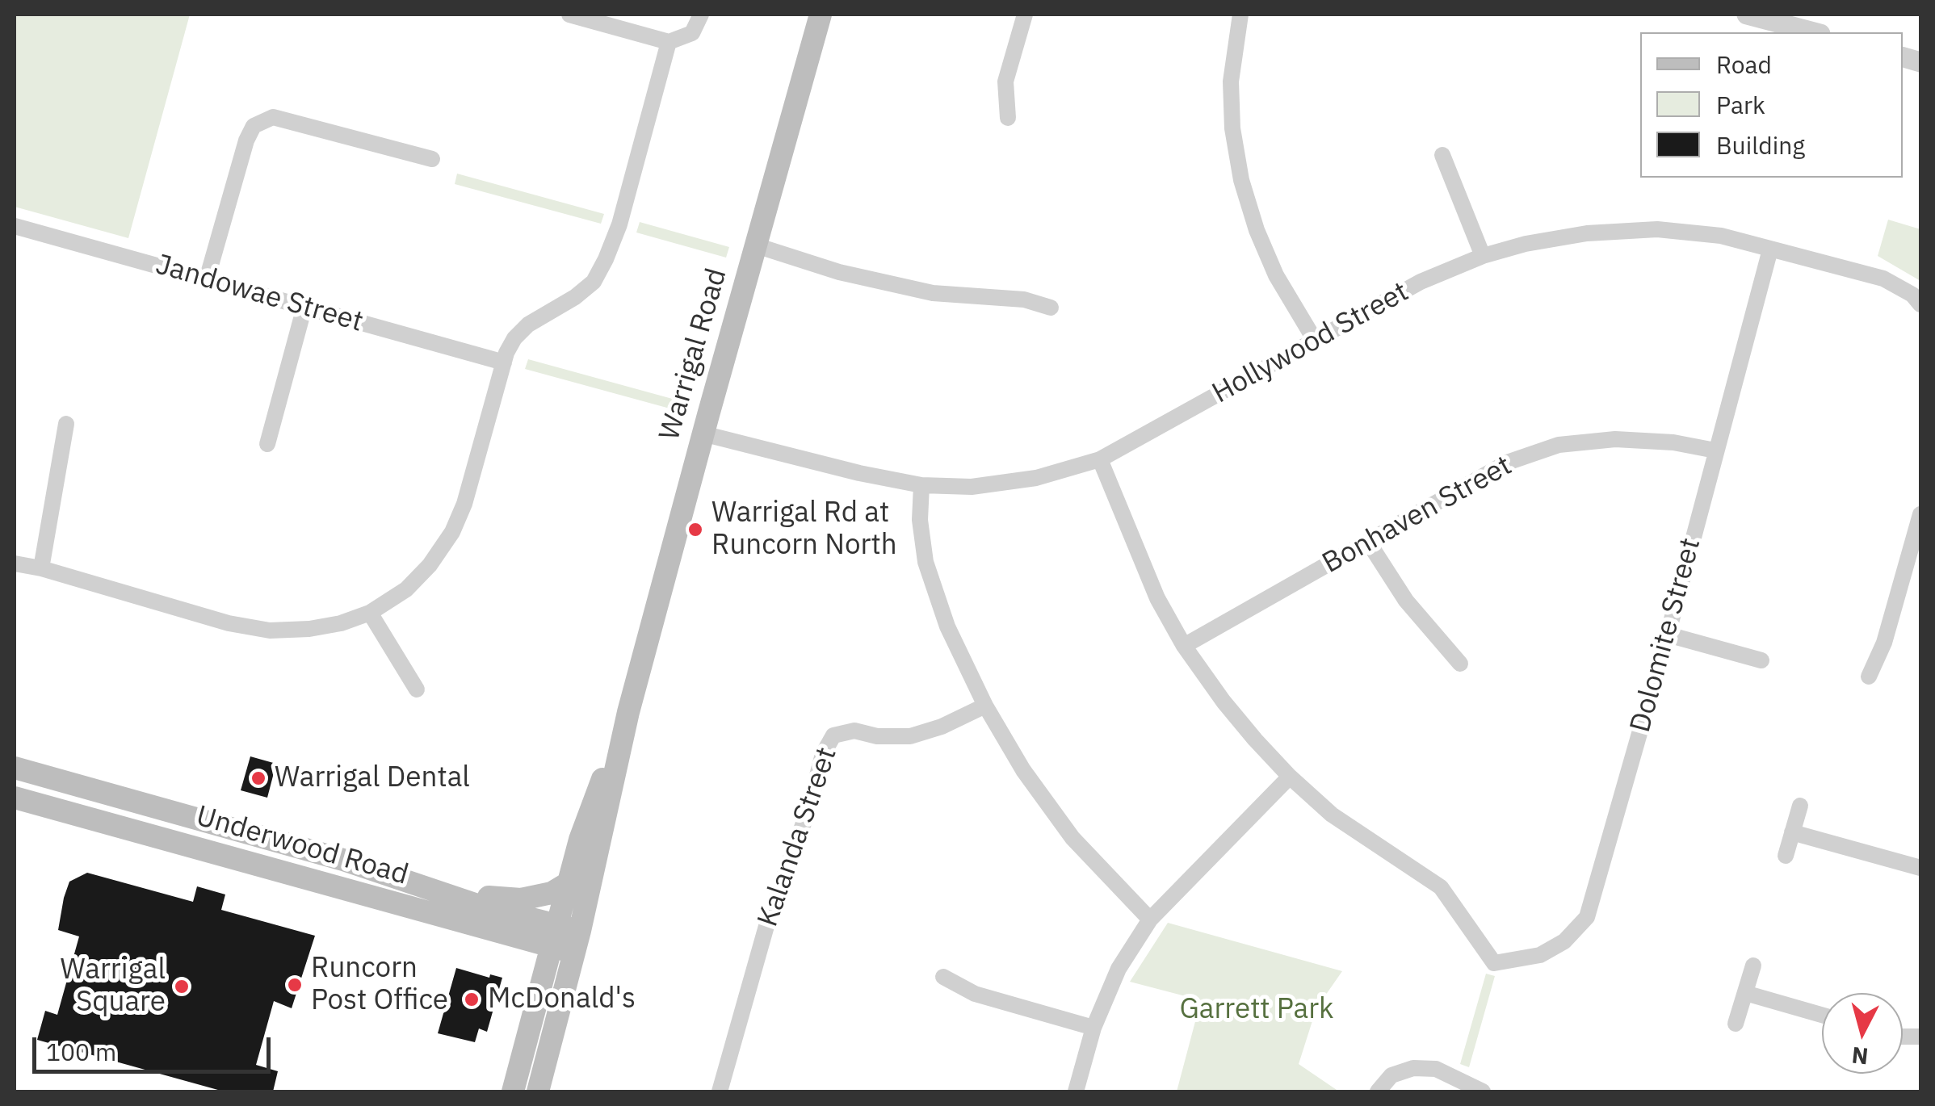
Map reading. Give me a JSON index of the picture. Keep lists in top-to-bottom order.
{
  "streets": {
    "main road": ["Warrigal Road", "Underwood Road"],
    "street": [
      "Jandowae Street",
      "Hollywood Street",
      "Bonhaven Street",
      "Dolomite Street",
      "Kalanda Street"
    ]
  },
  "crossings": [
    ["Hollywood Street", "Warrigal Road"],
    ["Hollywood Street", "Dolomite Street"],
    ["Warrigal Road", "Underwood Road"],
    ["Bonhaven Street", "Dolomite Street"]
  ],
  "parks": ["Garrett Park"],
  "places": [
    "Warrigal Rd at Runcorn North",
    "Warrigal Dental",
    "Runcorn Post Office",
    "Warrigal Square",
    "McDonald's"
  ],
  "legend": ["Road", "Park", "Building"],
  "scale_bar": "100 m",
  "north": "bottom"
}
